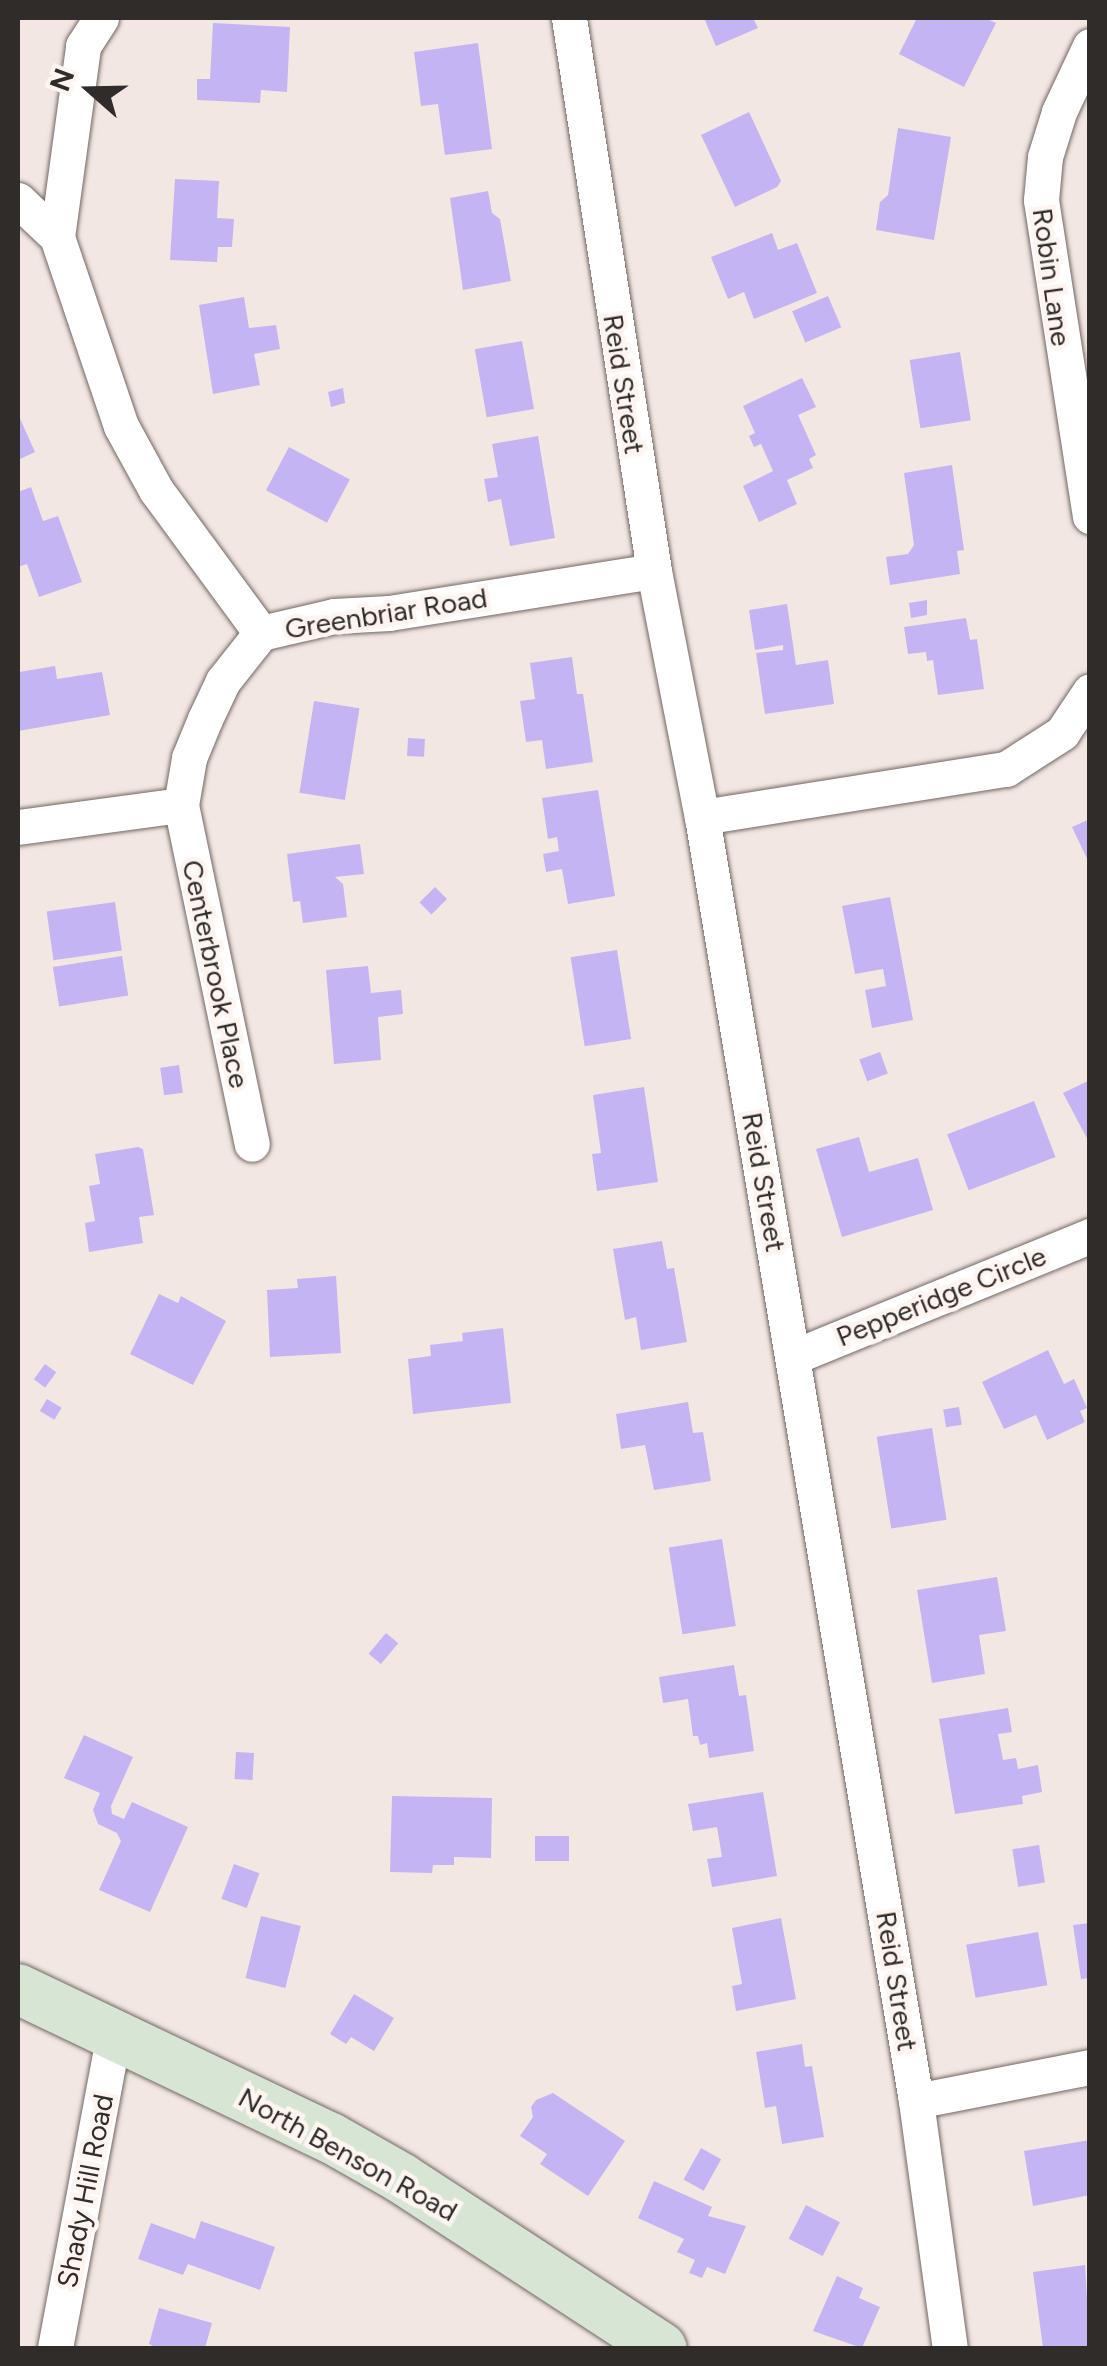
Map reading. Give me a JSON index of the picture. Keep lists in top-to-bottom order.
{
  "streets": {
    "main road": ["North Benson Road"],
    "street": [
      "Robin Lane",
      "Reid Street",
      "Greenbriar Road",
      "Centerbrook Place",
      "Pepperidge Circle",
      "Shady Hill Road"
    ]
  },
  "crossings": [
    ["Reid Street", "Greenbriar Road"],
    ["Reid Street", "Pepperidge Circle"],
    ["North Benson Road", "Shady Hill Road"]
  ],
  "north": "left"
}
